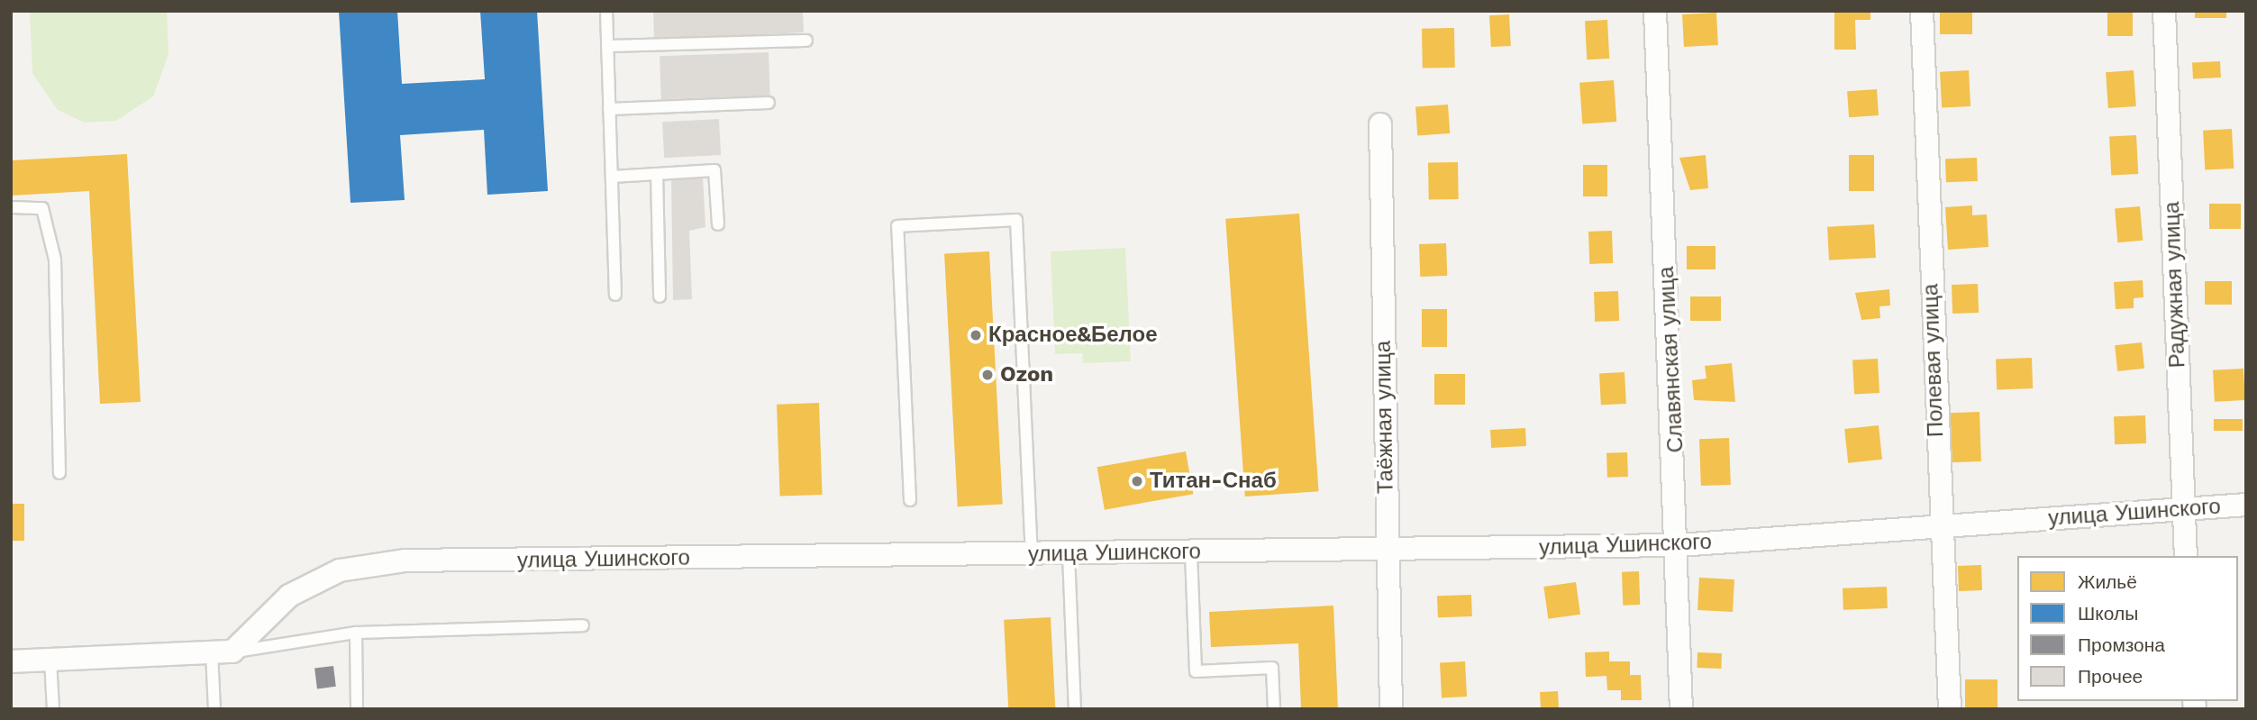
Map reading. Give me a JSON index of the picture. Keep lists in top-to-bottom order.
{
  "streets": {
    "street": [
      "Радужная улица",
      "Славянская улица",
      "Полевая улица",
      "Таёжная улица",
      "улица Ушинского"
    ]
  },
  "crossings": [
    ["Радужная улица", "улица Ушинского"],
    ["Славянская улица", "улица Ушинского"],
    ["Полевая улица", "улица Ушинского"],
    ["Таёжная улица", "улица Ушинского"]
  ],
  "places": ["Красное&Белое", "Ozon", "Титан-Снаб"],
  "legend": [
    "Жильё",
    "Школы",
    "Промзона",
    "Прочее"
  ]
}
